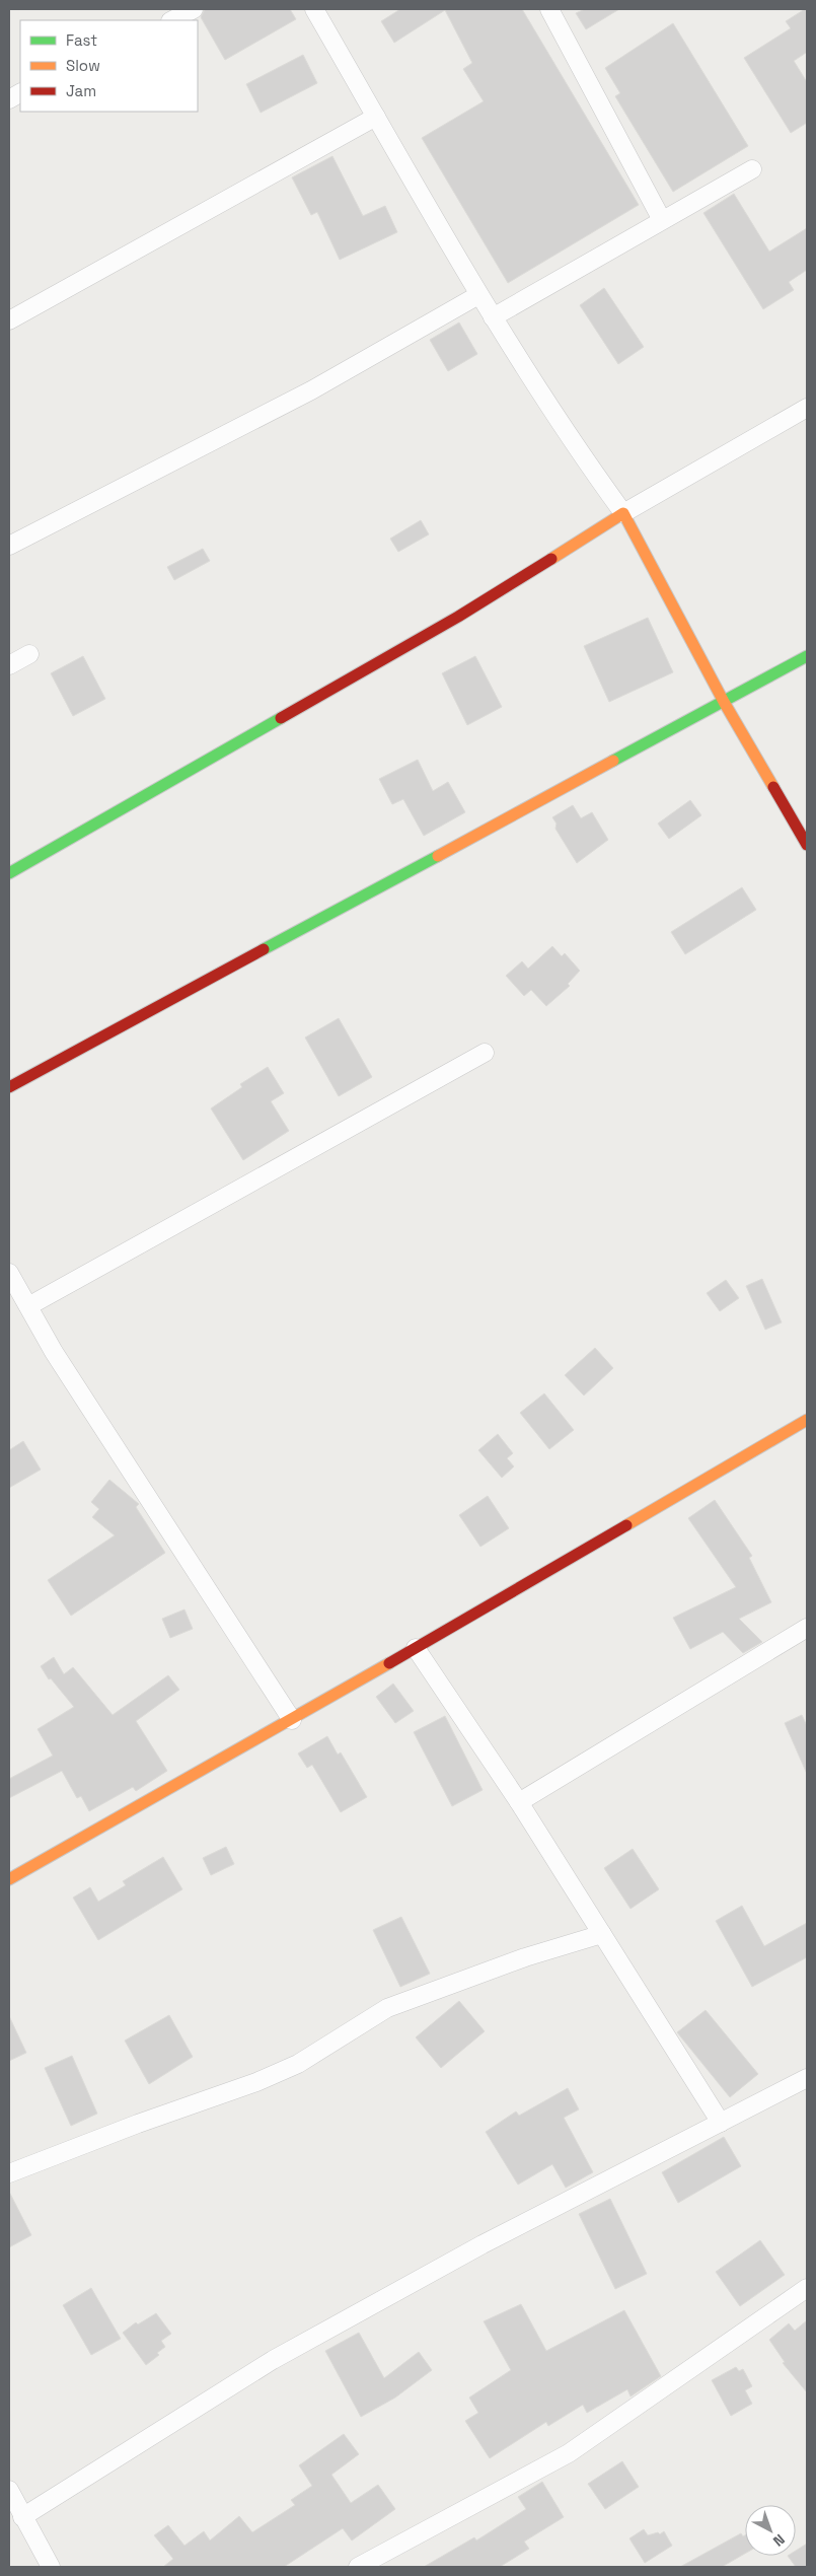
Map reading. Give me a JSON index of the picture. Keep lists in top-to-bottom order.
{
  "legend": ["Fast", "Slow", "Jam"],
  "north": "bottom right"
}
